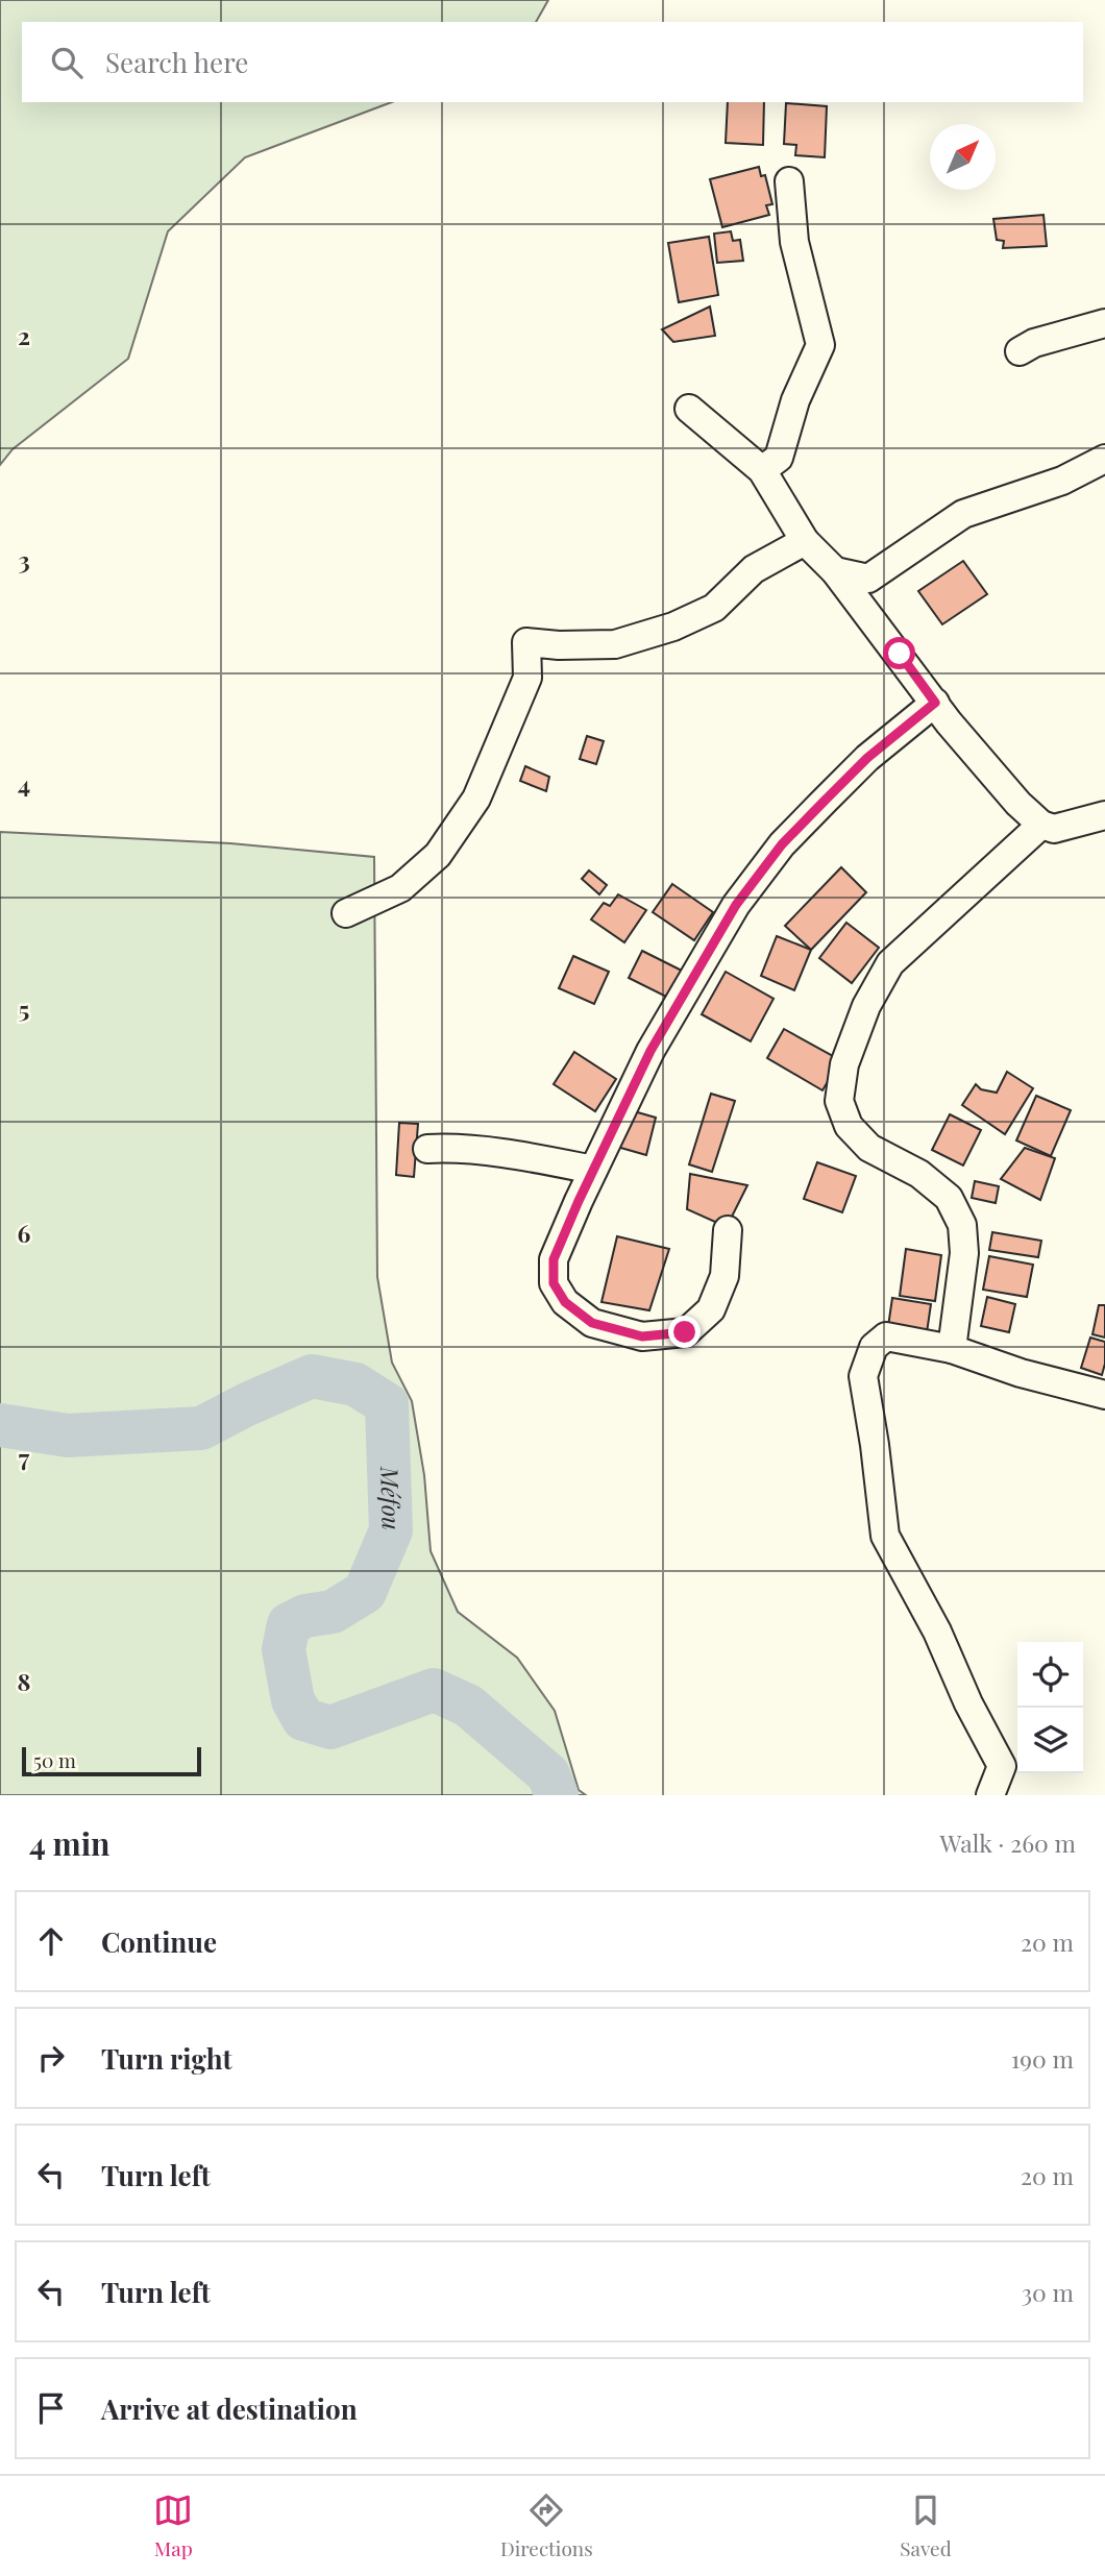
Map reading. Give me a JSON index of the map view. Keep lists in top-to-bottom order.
{
  "water": ["Méfou"],
  "scale_bar": "50 m",
  "north": "top right",
  "page": {
    "search": "Search here",
    "scale": "50 m",
    "heading": ["4 min", "Walk · 260 m"],
    "list": [
      ["Continue", "20 m"],
      ["Turn right", "190 m"],
      ["Turn left", "20 m"],
      ["Turn left", "30 m"],
      "Arrive at destination"
    ],
    "nav": ["Map", "Directions", "Saved"]
  },
  "grid": {
    "rows": [
      "2",
      "3",
      "4",
      "5",
      "6",
      "7",
      "8"
    ]
  }
}
